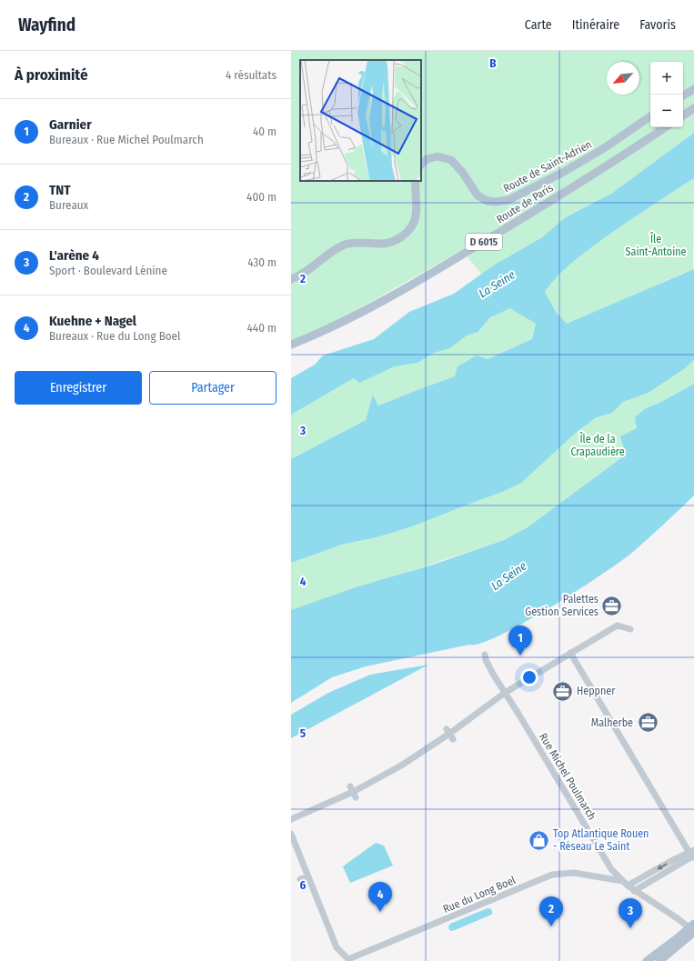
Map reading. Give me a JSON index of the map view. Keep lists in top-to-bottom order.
{
  "streets": {
    "main road": ["Route de Saint-Adrien", "Route de Paris", "D 6015"],
    "street": ["Rue Michel Poulmarch", "Rue du Long Boel"]
  },
  "crossings": [
    ["Rue Michel Poulmarch", "Rue du Long Boel"]
  ],
  "water": ["La Seine"],
  "parks": ["Île Saint-Antoine", "Île de la Crapaudière"],
  "places": {
    "office": ["Palettes Gestion Services", "Heppner", "Malherbe"],
    "shop": ["Top Atlantique Rouen - Réseau Le Saint"]
  },
  "north": "bottom left",
  "page": {
    "header": "Wayfind",
    "nav": ["Carte", "Itinéraire", "Favoris"],
    "heading": ["À proximité", "4 résultats"],
    "map_buttons": ["+", "−"],
    "list": [
      {
        "mark": "1",
        "name": "Garnier",
        "note": "Bureaux · Rue Michel Poulmarch",
        "value": "40 m"
      },
      {
        "mark": "2",
        "name": "TNT",
        "note": "Bureaux",
        "value": "400 m"
      },
      {
        "mark": "3",
        "name": "L'arène 4",
        "note": "Sport · Boulevard Lénine",
        "value": "430 m"
      },
      {
        "mark": "4",
        "name": "Kuehne + Nagel",
        "note": "Bureaux · Rue du Long Boel",
        "value": "440 m"
      }
    ],
    "buttons": ["Enregistrer", "Partager"],
    "pins": [
      "1",
      "4",
      "2",
      "3"
    ]
  },
  "grid": {
    "columns": ["B"],
    "rows": [
      "2",
      "3",
      "4",
      "5",
      "6"
    ]
  }
}
